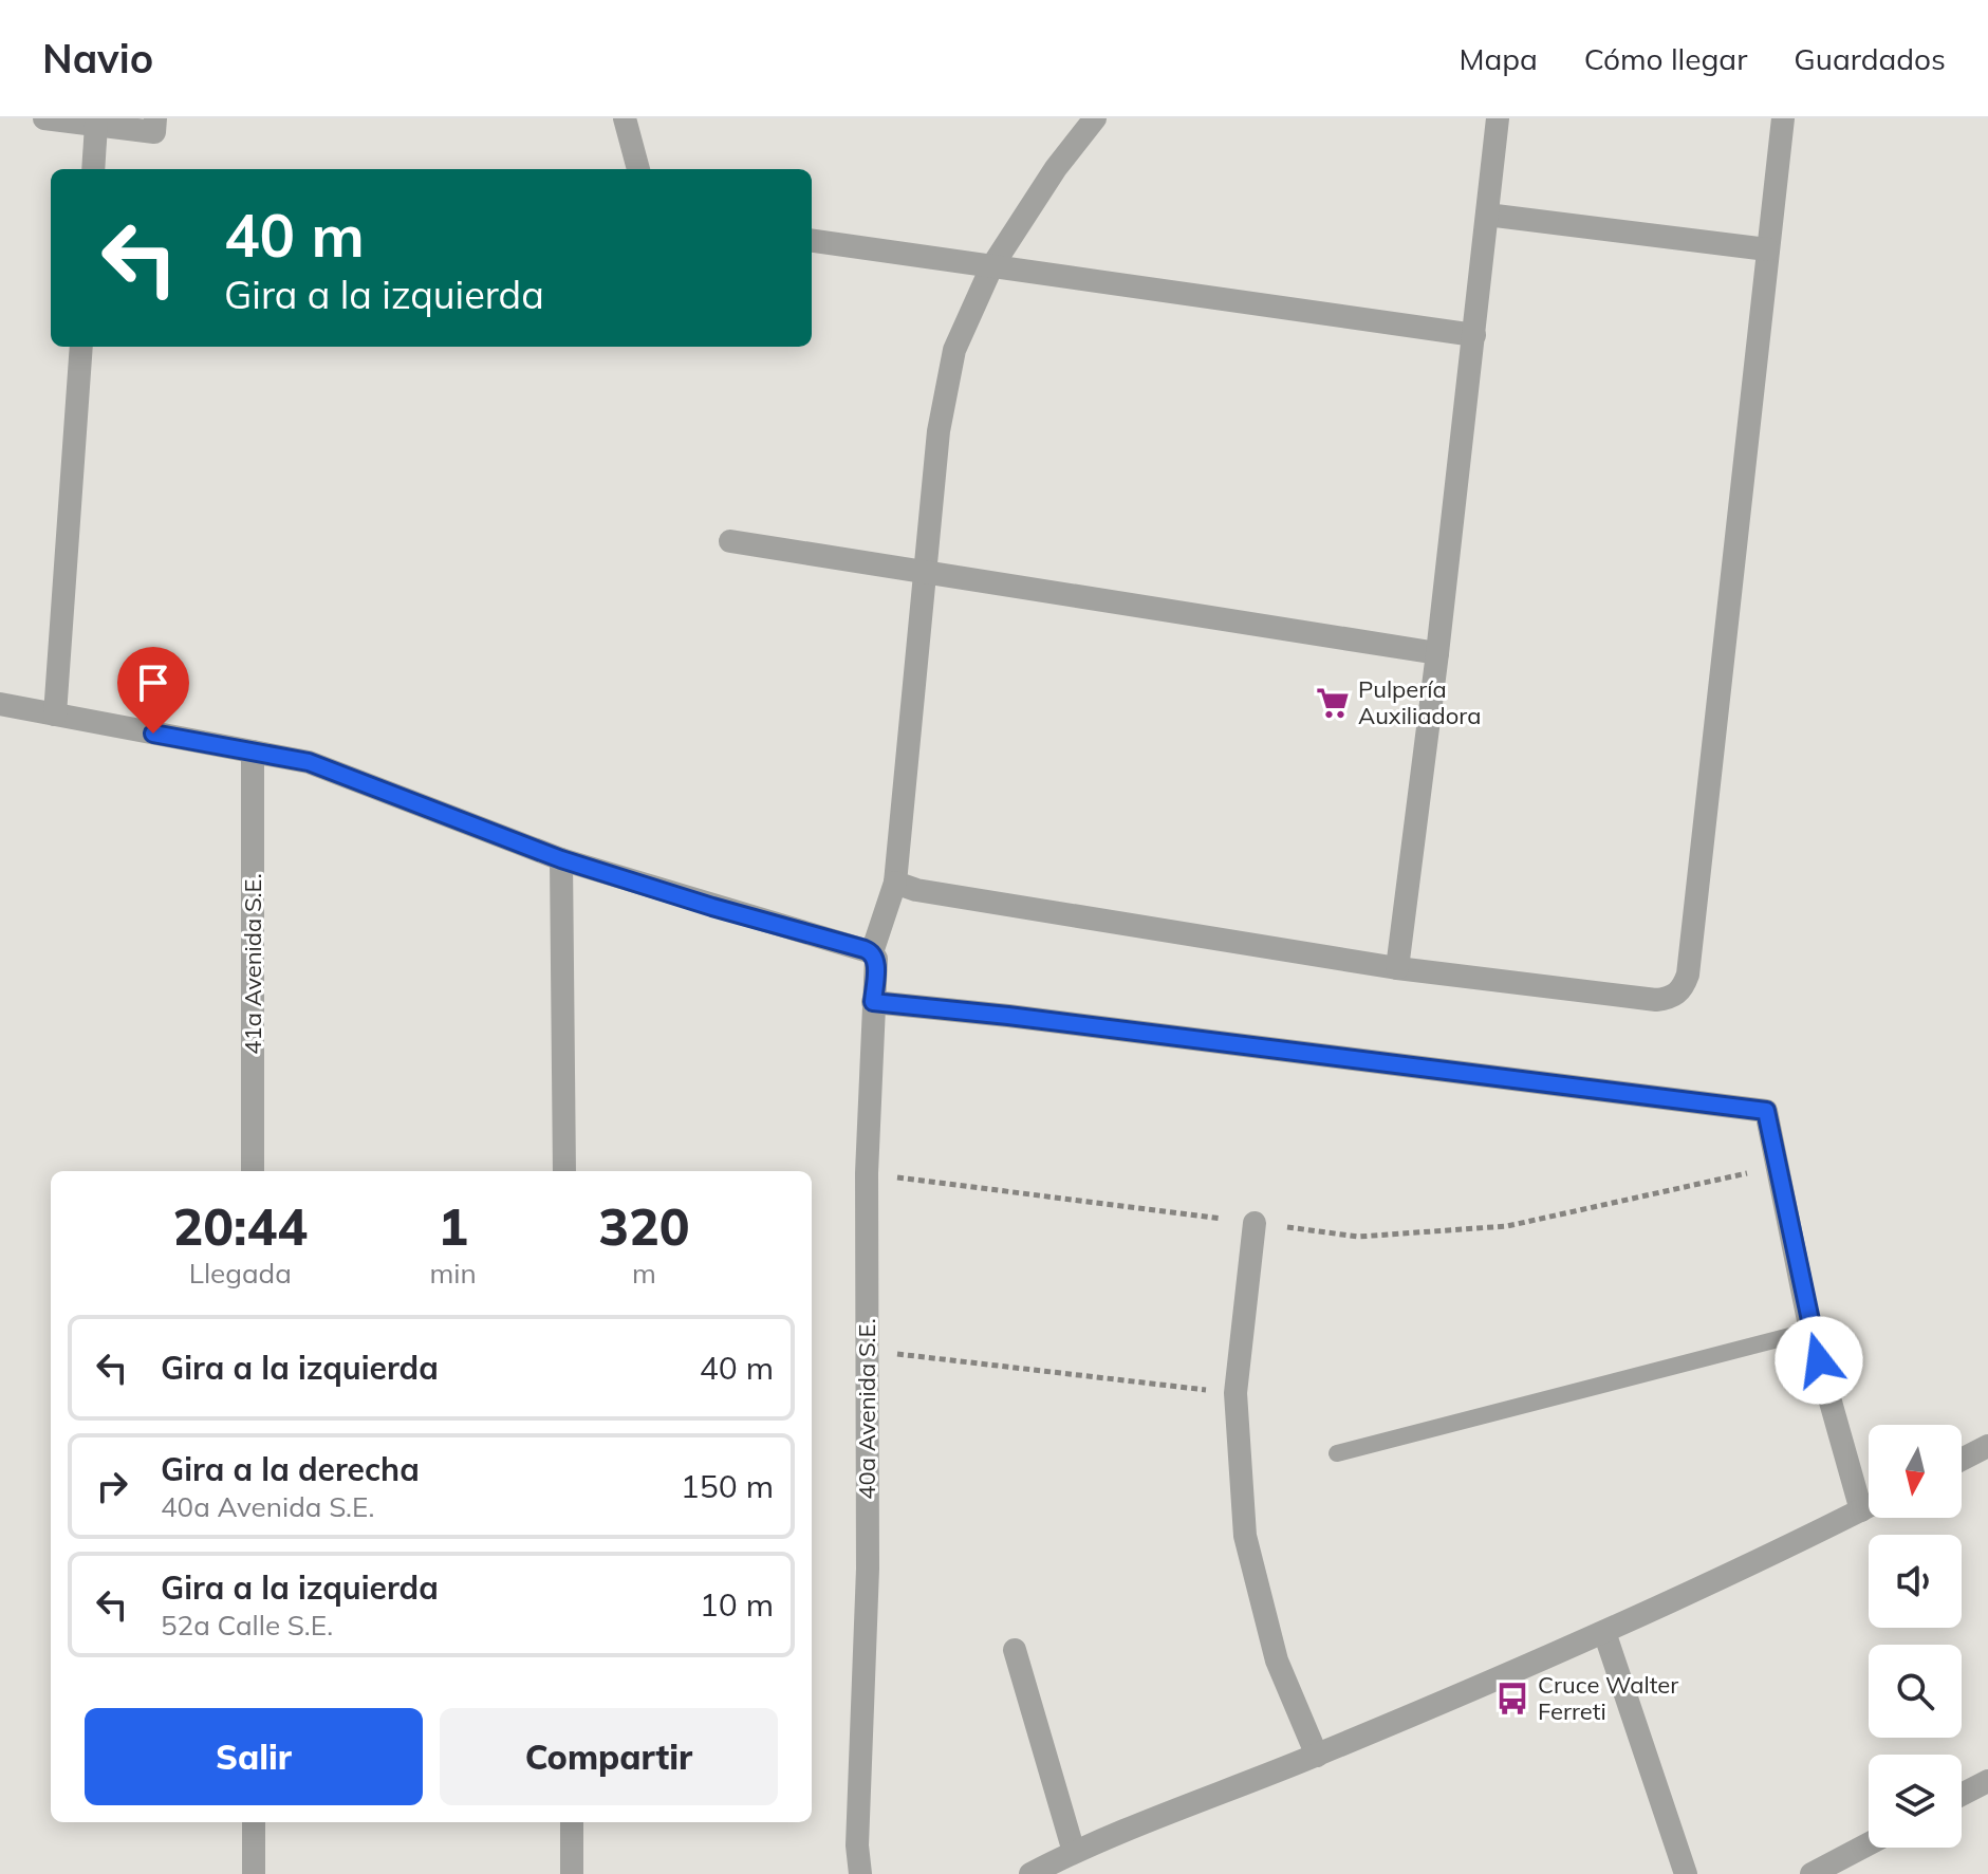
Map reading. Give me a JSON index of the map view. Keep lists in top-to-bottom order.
{
  "streets": {
    "street": ["41a Avenida S.E.", "40a Avenida S.E."]
  },
  "places": {
    "supermarket": ["Pulpería Auxiliadora"],
    "bus stop": ["Cruce Walter Ferreti"]
  },
  "north": "bottom",
  "page": {
    "header": "Navio",
    "nav": ["Mapa", "Cómo llegar", "Guardados"],
    "turn": ["40 m", "Gira a la izquierda"],
    "eta": [
      "20:44",
      "Llegada",
      "1",
      "min",
      "320",
      "m"
    ],
    "list": [
      {
        "name": "Gira a la izquierda",
        "value": "40 m"
      },
      {
        "name": "Gira a la derecha",
        "note": "40a Avenida S.E.",
        "value": "150 m"
      },
      {
        "name": "Gira a la izquierda",
        "note": "52a Calle S.E.",
        "value": "10 m"
      }
    ],
    "buttons": ["Salir", "Compartir"]
  }
}
